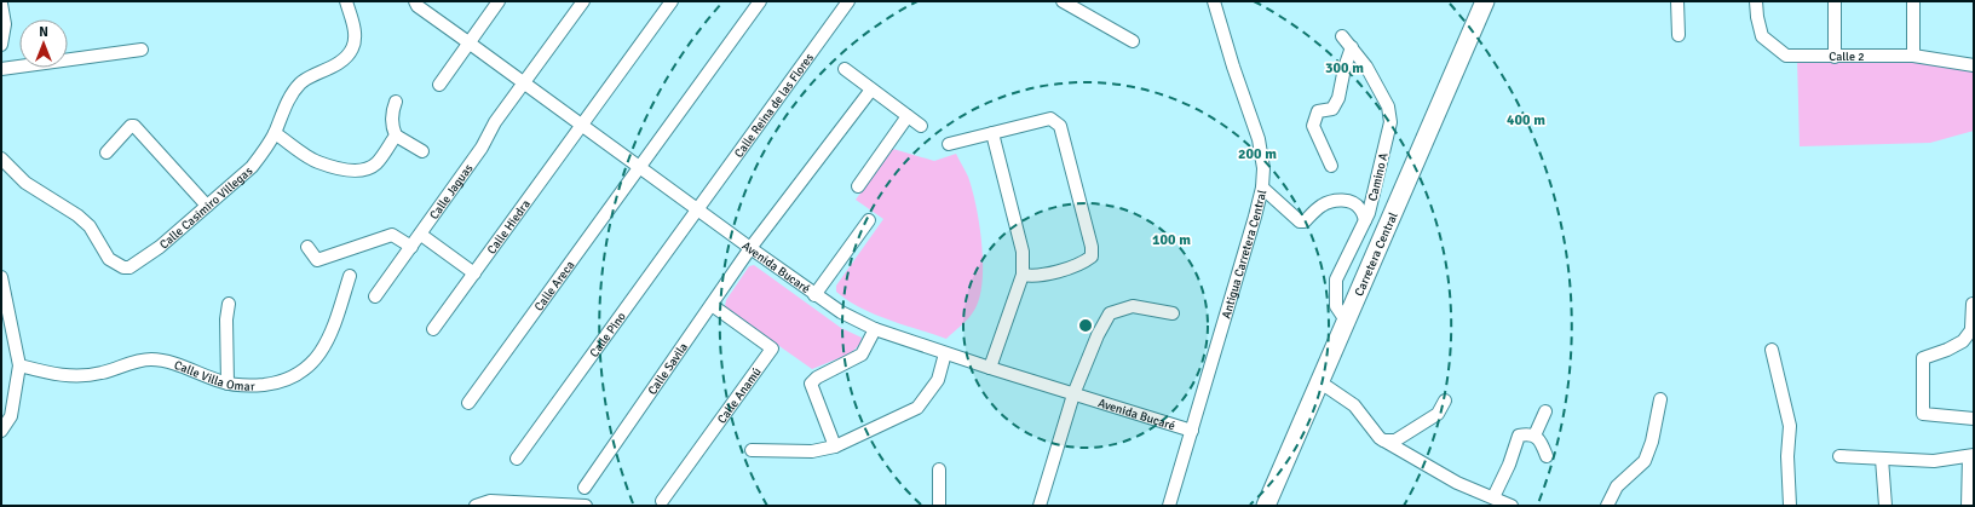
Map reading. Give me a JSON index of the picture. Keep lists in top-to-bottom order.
{
  "streets": {
    "highway": ["Carretera Central"],
    "street": [
      "Calle 2",
      "Calle Reina de las Flores",
      "Camino A",
      "Calle Jaguas",
      "Calle Casimiro Villegas",
      "Calle Hiedra",
      "Antigua Carretera Central",
      "Avenida Bucaré",
      "Calle Areca",
      "Calle Pino",
      "Calle Savila",
      "Calle Villa Omar",
      "Calle Anamú"
    ]
  },
  "crossings": [
    ["Calle Reina de las Flores", "Avenida Bucaré"],
    ["Calle Reina de las Flores", "Calle Pino"],
    ["Camino A", "Carretera Central"],
    ["Calle Jaguas", "Avenida Bucaré"],
    ["Calle Hiedra", "Avenida Bucaré"],
    ["Antigua Carretera Central", "Avenida Bucaré"],
    ["Avenida Bucaré", "Calle Areca"],
    ["Avenida Bucaré", "Calle Pino"],
    ["Avenida Bucaré", "Calle Savila"],
    ["Calle Savila", "Calle Anamú"]
  ],
  "north": "top",
  "rings": [
    "300 m",
    "400 m",
    "200 m",
    "100 m"
  ]
}
